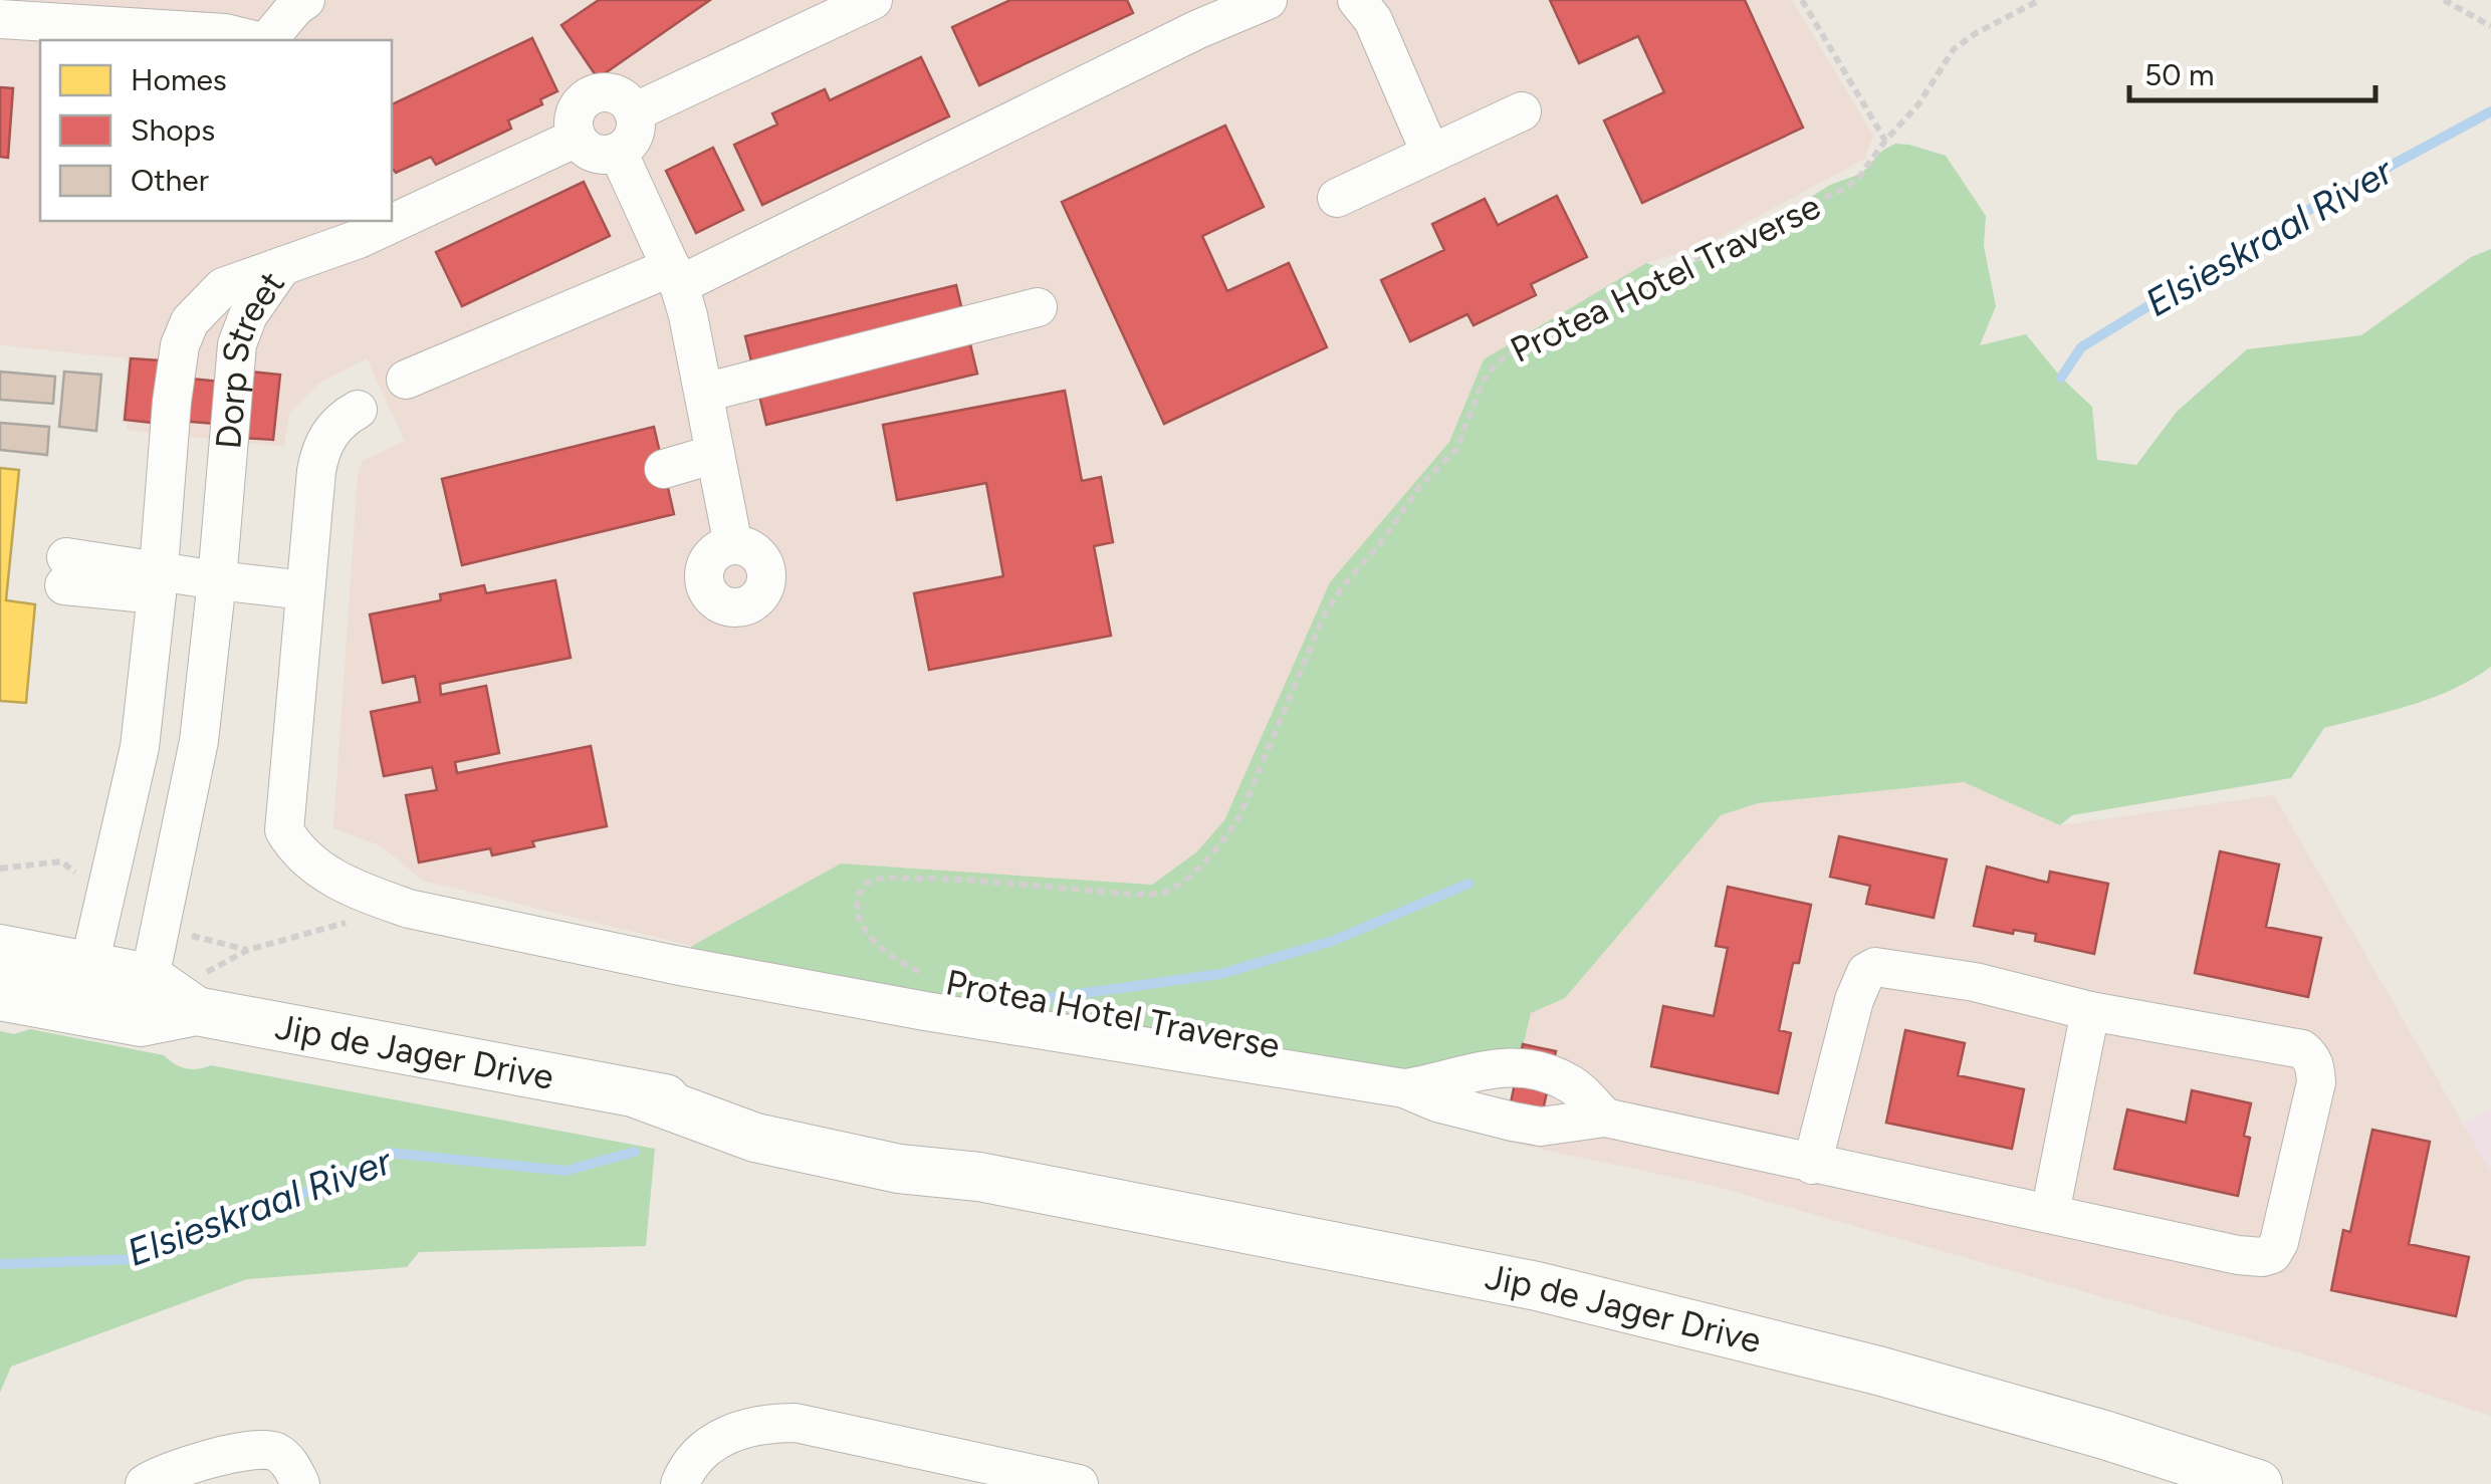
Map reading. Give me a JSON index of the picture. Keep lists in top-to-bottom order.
{
  "streets": {
    "main road": ["Jip de Jager Drive"],
    "street": ["Dorp Street"],
    "path": ["Protea Hotel Traverse"]
  },
  "crossings": [
    ["Dorp Street", "Jip de Jager Drive"]
  ],
  "water": ["Elsieskraal River"],
  "legend": ["Homes", "Shops", "Other"],
  "scale_bar": "50 m"
}
